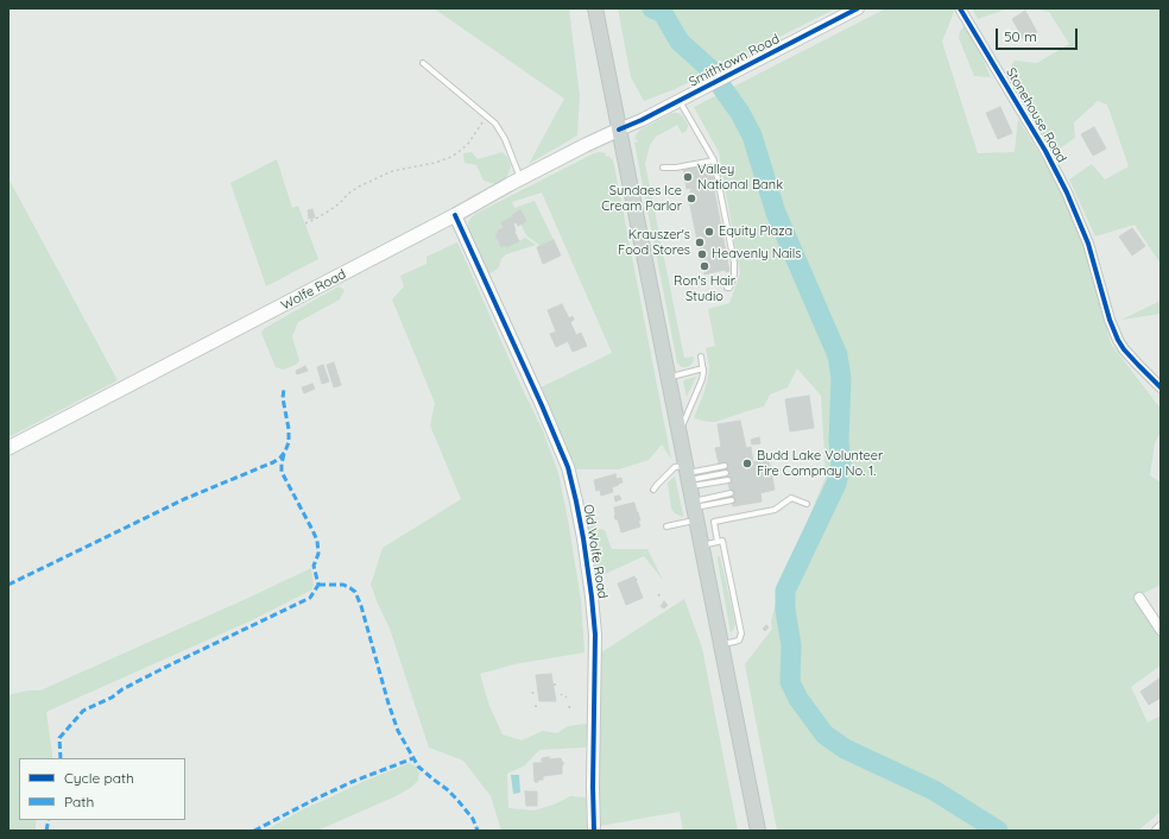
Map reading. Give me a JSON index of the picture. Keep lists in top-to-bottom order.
{
  "streets": {
    "main road": ["Wolfe Road"],
    "street": ["Smithtown Road", "Stonehouse Road", "Old Wolfe Road"]
  },
  "crossings": [
    ["Smithtown Road", "Wolfe Road"],
    ["Wolfe Road", "Old Wolfe Road"]
  ],
  "places": [
    "Valley National Bank",
    "Sundaes Ice Cream Parlor",
    "Equity Plaza",
    "Krauszer's Food Stores",
    "Heavenly Nails",
    "Ron's Hair Studio",
    "Budd Lake Volunteer Fire Compnay No. 1."
  ],
  "legend": ["Cycle path", "Path"],
  "scale_bar": "50 m"
}
